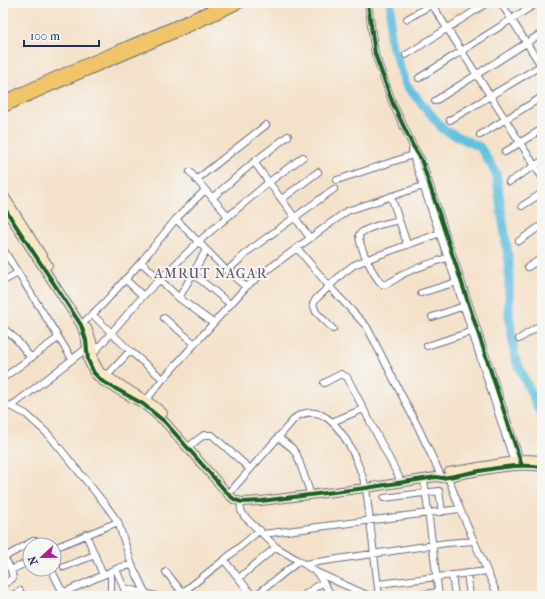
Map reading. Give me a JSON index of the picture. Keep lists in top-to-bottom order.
{
  "districts": ["AMRUT NAGAR"],
  "scale_bar": "100 m",
  "north": "left"
}
